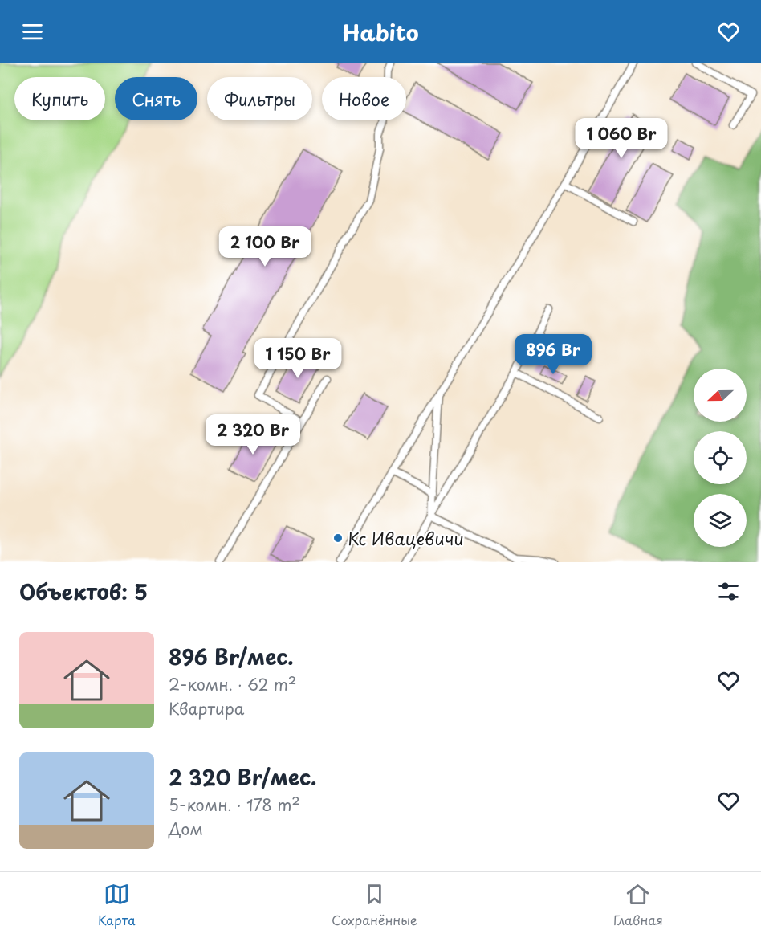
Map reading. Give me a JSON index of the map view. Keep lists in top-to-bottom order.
{
  "places": ["Кс Ивацевичи"],
  "north": "left",
  "page": {
    "header": "Habito",
    "chip": [
      "Купить",
      "Снять",
      "Фильтры",
      "Новое"
    ],
    "price": [
      "1 060 Br",
      "2 100 Br",
      "896 Br",
      "1 150 Br",
      "2 320 Br"
    ],
    "heading": "Объектов: 5",
    "list": [
      {
        "name": "896 Br/мес.",
        "note": "2-комн. · 62 m² · Квартира"
      },
      {
        "name": "2 320 Br/мес.",
        "note": "5-комн. · 178 m² · Дом"
      }
    ],
    "tabs": ["Карта", "Сохранённые", "Главная"]
  }
}
